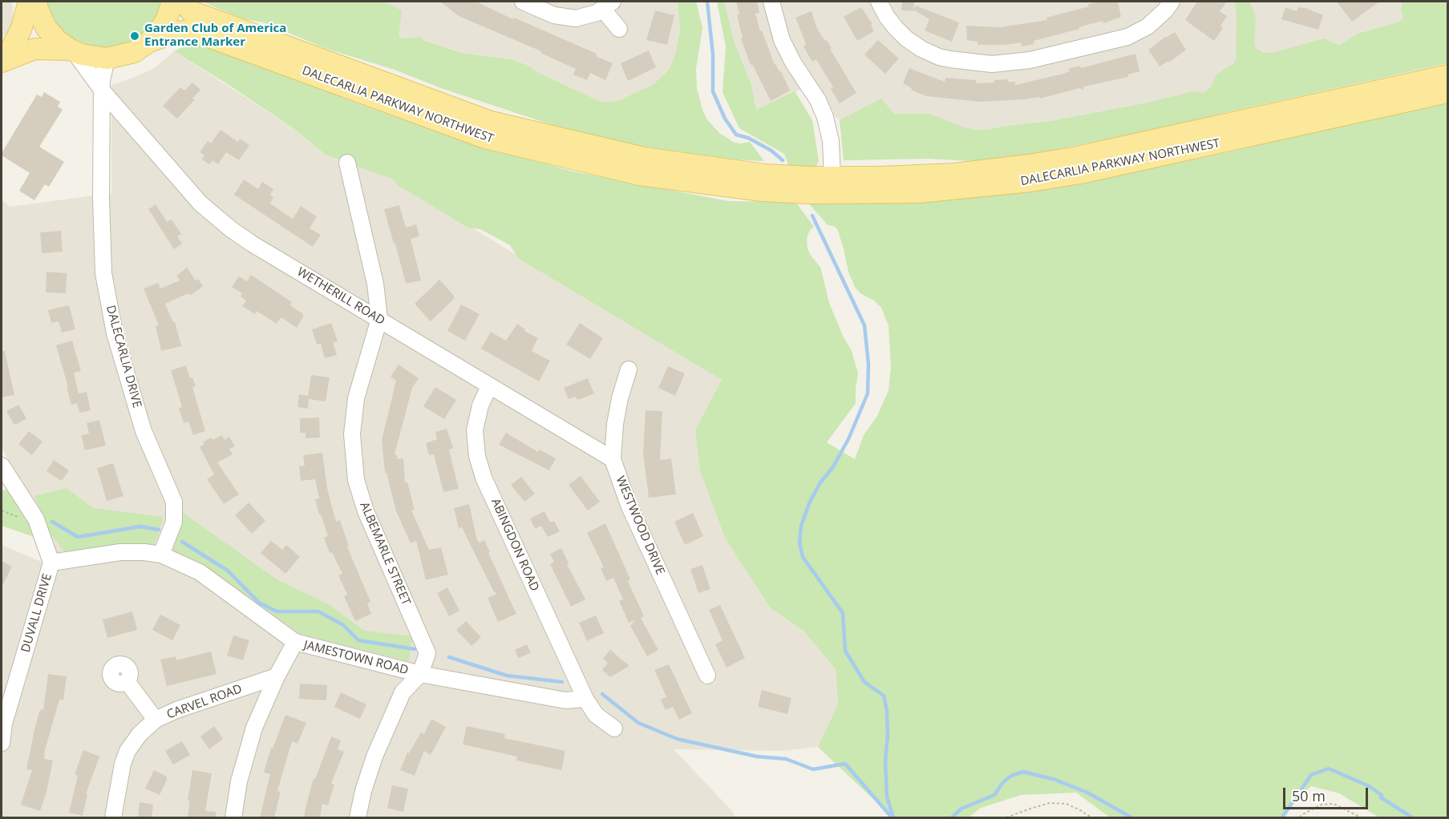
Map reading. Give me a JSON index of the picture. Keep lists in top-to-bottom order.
{
  "streets": {
    "main road": ["DALECARLIA PARKWAY NORTHWEST"],
    "street": [
      "WETHERILL ROAD",
      "DALECARLIA DRIVE",
      "WESTWOOD DRIVE",
      "ABINGDON ROAD",
      "ALBEMARLE STREET",
      "DUVALL DRIVE",
      "JAMESTOWN ROAD",
      "CARVEL ROAD"
    ]
  },
  "crossings": [
    ["WETHERILL ROAD", "DALECARLIA DRIVE"],
    ["WETHERILL ROAD", "WESTWOOD DRIVE"],
    ["WETHERILL ROAD", "ABINGDON ROAD"],
    ["WETHERILL ROAD", "ALBEMARLE STREET"],
    ["DALECARLIA DRIVE", "JAMESTOWN ROAD"],
    ["ABINGDON ROAD", "JAMESTOWN ROAD"],
    ["ALBEMARLE STREET", "JAMESTOWN ROAD"],
    ["DUVALL DRIVE", "JAMESTOWN ROAD"]
  ],
  "places": ["Garden Club of America Entrance Marker"],
  "scale_bar": "50 m"
}
